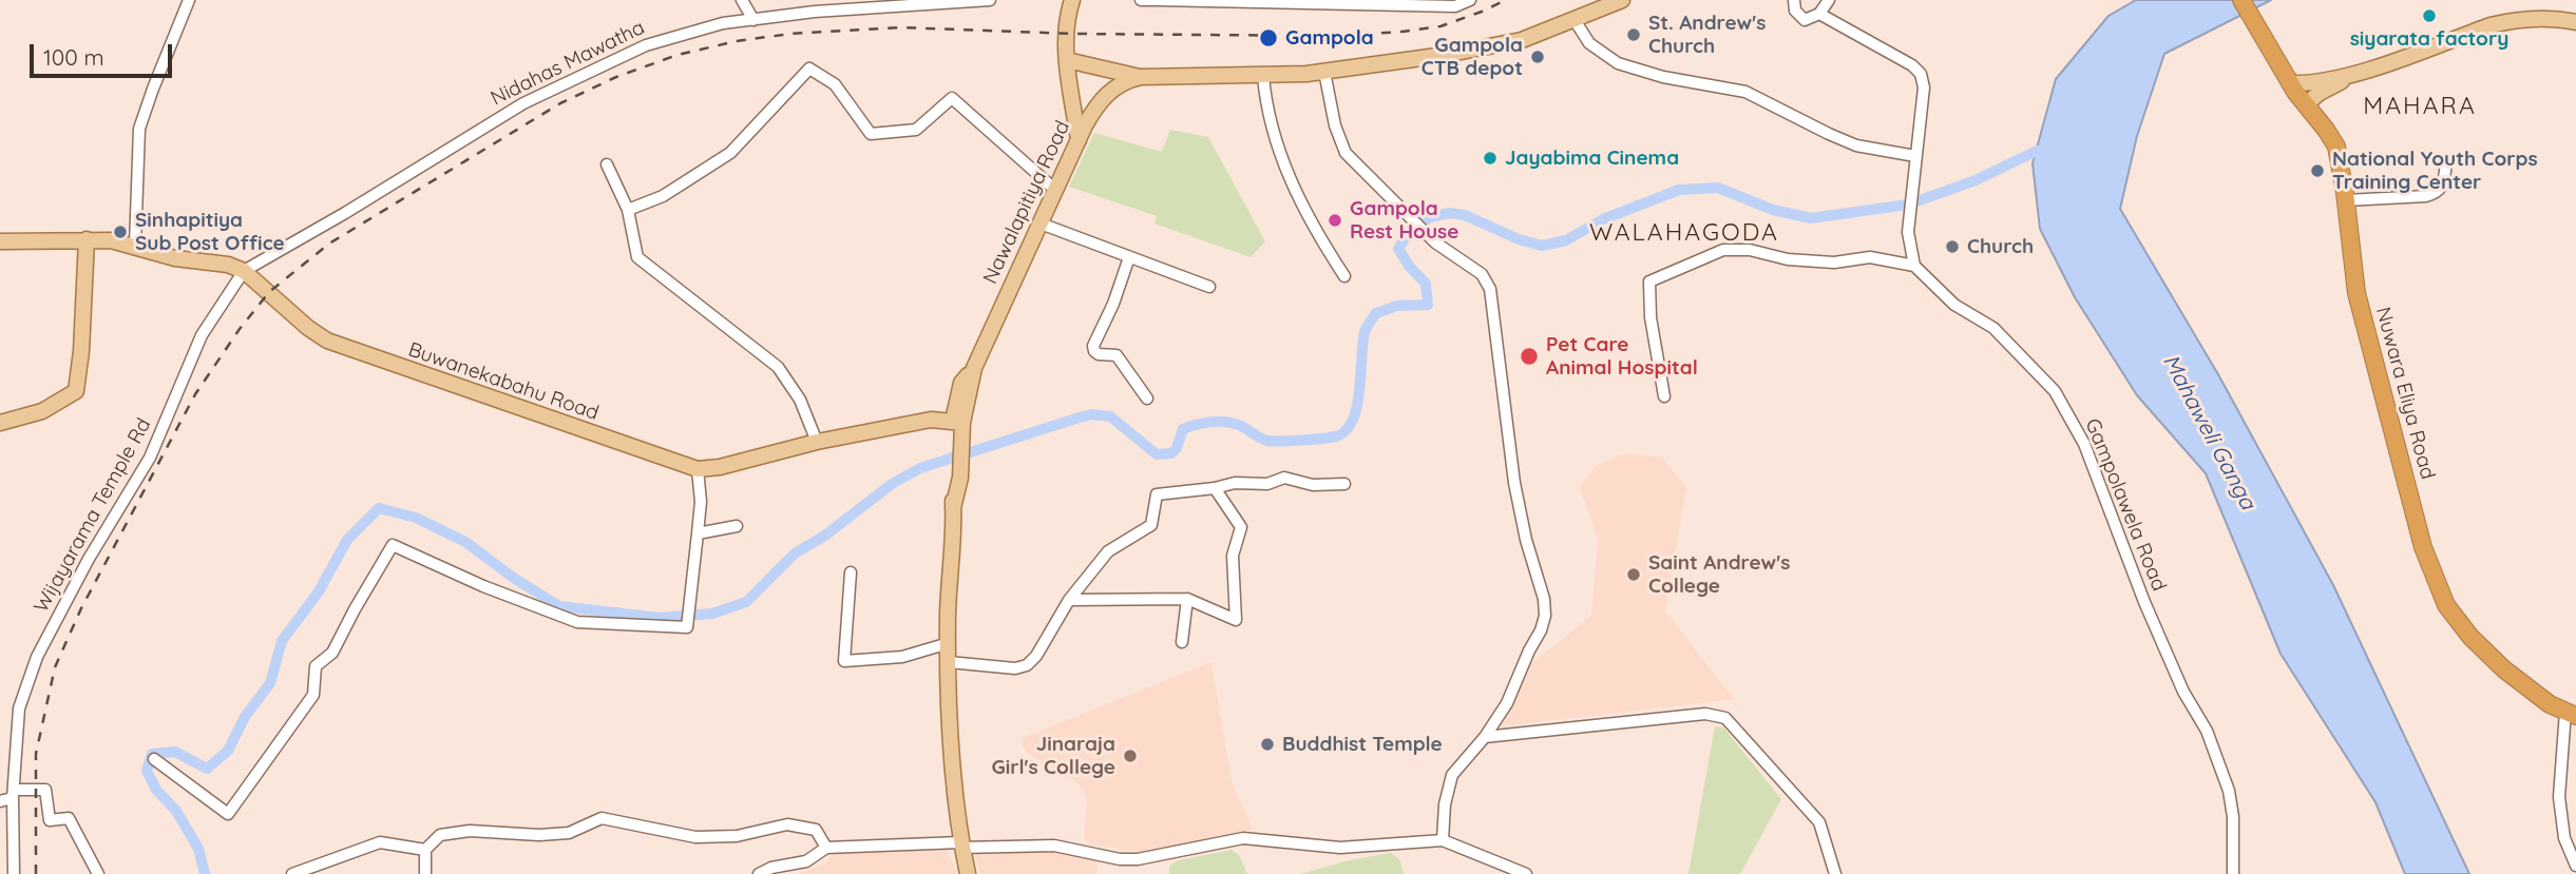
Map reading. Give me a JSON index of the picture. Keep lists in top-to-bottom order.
{
  "streets": {
    "highway": ["Nuwara Eliya Road"],
    "main road": ["Nawalapitiya Road", "Buwanekabahu Road"],
    "street": ["Nidahas Mawatha", "Gampolawela Road", "Wijayarama Temple Rd"]
  },
  "crossings": [
    ["Nidahas Mawatha", "Buwanekabahu Road"],
    ["Nidahas Mawatha", "Wijayarama Temple Rd"],
    ["Nawalapitiya Road", "Buwanekabahu Road"],
    ["Buwanekabahu Road", "Wijayarama Temple Rd"]
  ],
  "districts": ["MAHARA", "WALAHAGODA"],
  "water": ["Mahaweli Ganga"],
  "places": [
    "siyarata factory",
    "St. Andrew's Church",
    "Gampola",
    "Gampola CTB depot",
    "Jayabima Cinema",
    "National Youth Corps Training Center",
    "Gampola Rest House",
    "Sinhapitiya Sub Post Office",
    "Church",
    "Pet Care Animal Hospital",
    "Saint Andrew's College",
    "Buddhist Temple",
    "Jinaraja Girl's College"
  ],
  "scale_bar": "100 m"
}
